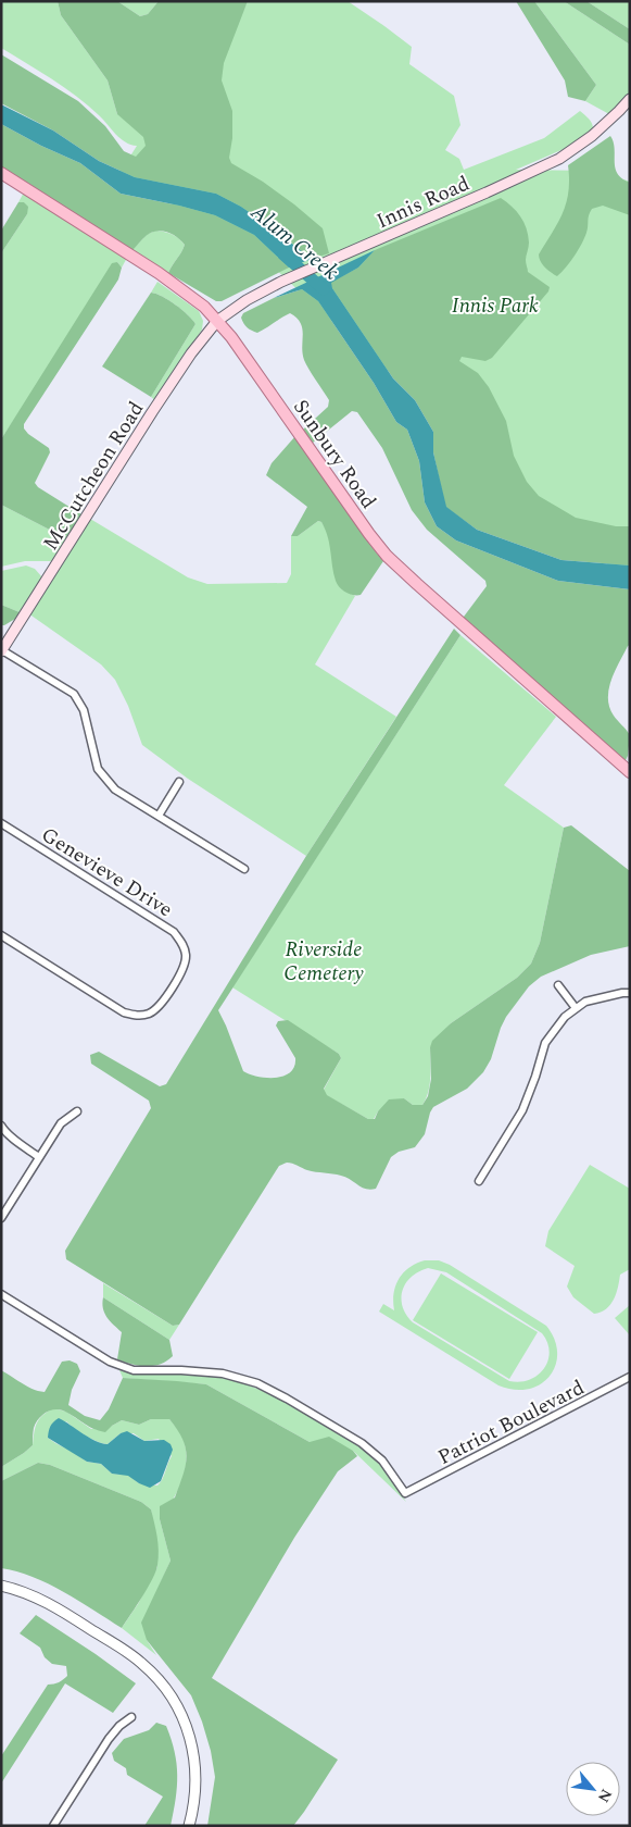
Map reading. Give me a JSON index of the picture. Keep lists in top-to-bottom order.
{
  "streets": {
    "main road": ["Innis Road", "Sunbury Road", "McCutcheon Road"],
    "street": ["Genevieve Drive", "Patriot Boulevard"]
  },
  "crossings": [
    ["Innis Road", "Sunbury Road"],
    ["Innis Road", "McCutcheon Road"],
    ["Sunbury Road", "McCutcheon Road"]
  ],
  "water": ["Alum Creek"],
  "parks": ["Innis Park", "Riverside Cemetery"],
  "north": "bottom right"
}
